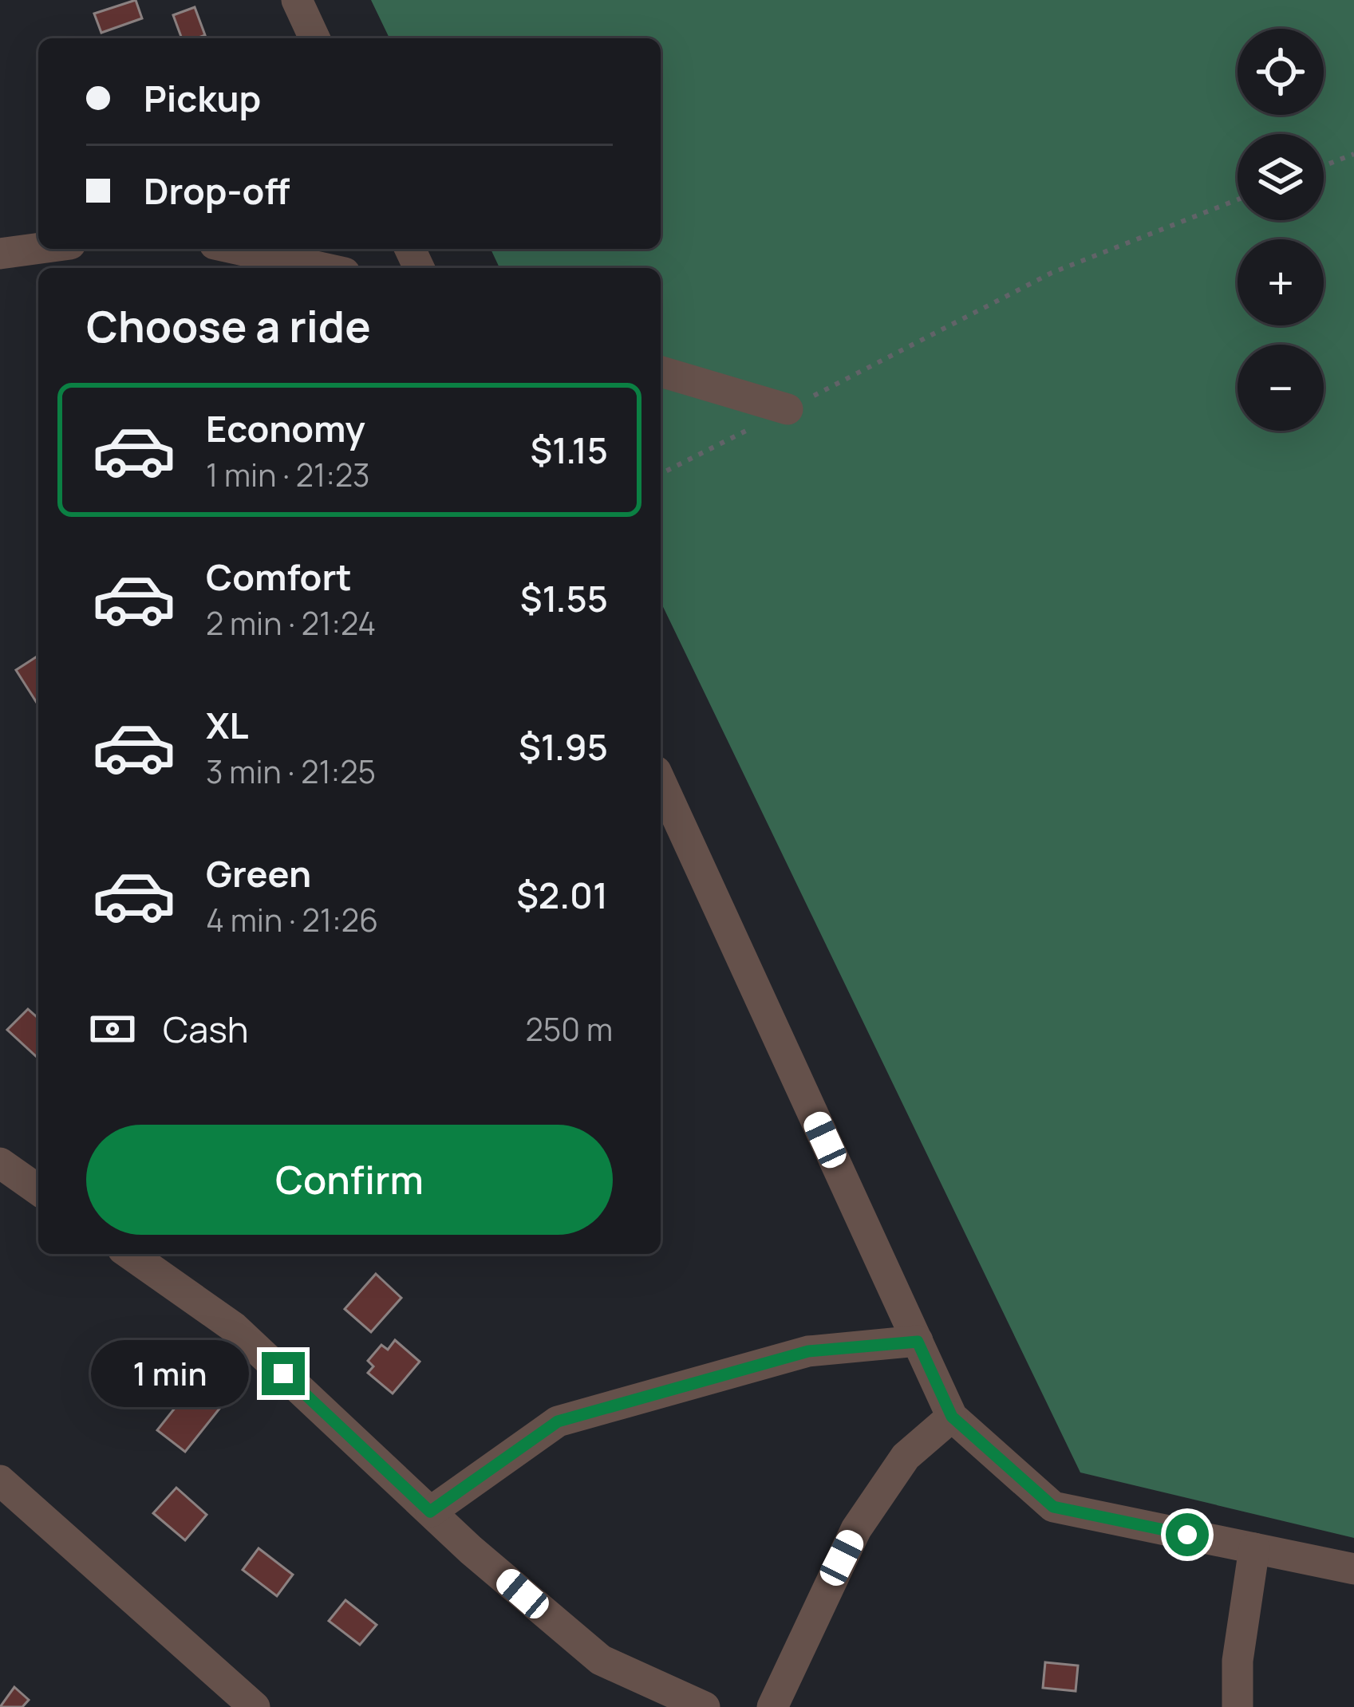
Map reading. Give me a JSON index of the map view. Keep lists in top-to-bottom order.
{
  "page": {
    "map_buttons": ["+", "−"],
    "banner": ["Pickup", "Drop-off"],
    "heading": "Choose a ride",
    "list": [
      {
        "name": "Economy",
        "note": "1 min · 21:23",
        "value": "$1.15"
      },
      {
        "name": "Comfort",
        "note": "2 min · 21:24",
        "value": "$1.55"
      },
      {
        "name": "XL",
        "note": "3 min · 21:25",
        "value": "$1.95"
      },
      {
        "name": "Green",
        "note": "4 min · 21:26",
        "value": "$2.01"
      }
    ],
    "pay": ["Cash", "250 m"],
    "buttons": "Confirm",
    "bubble": "1 min"
  }
}
